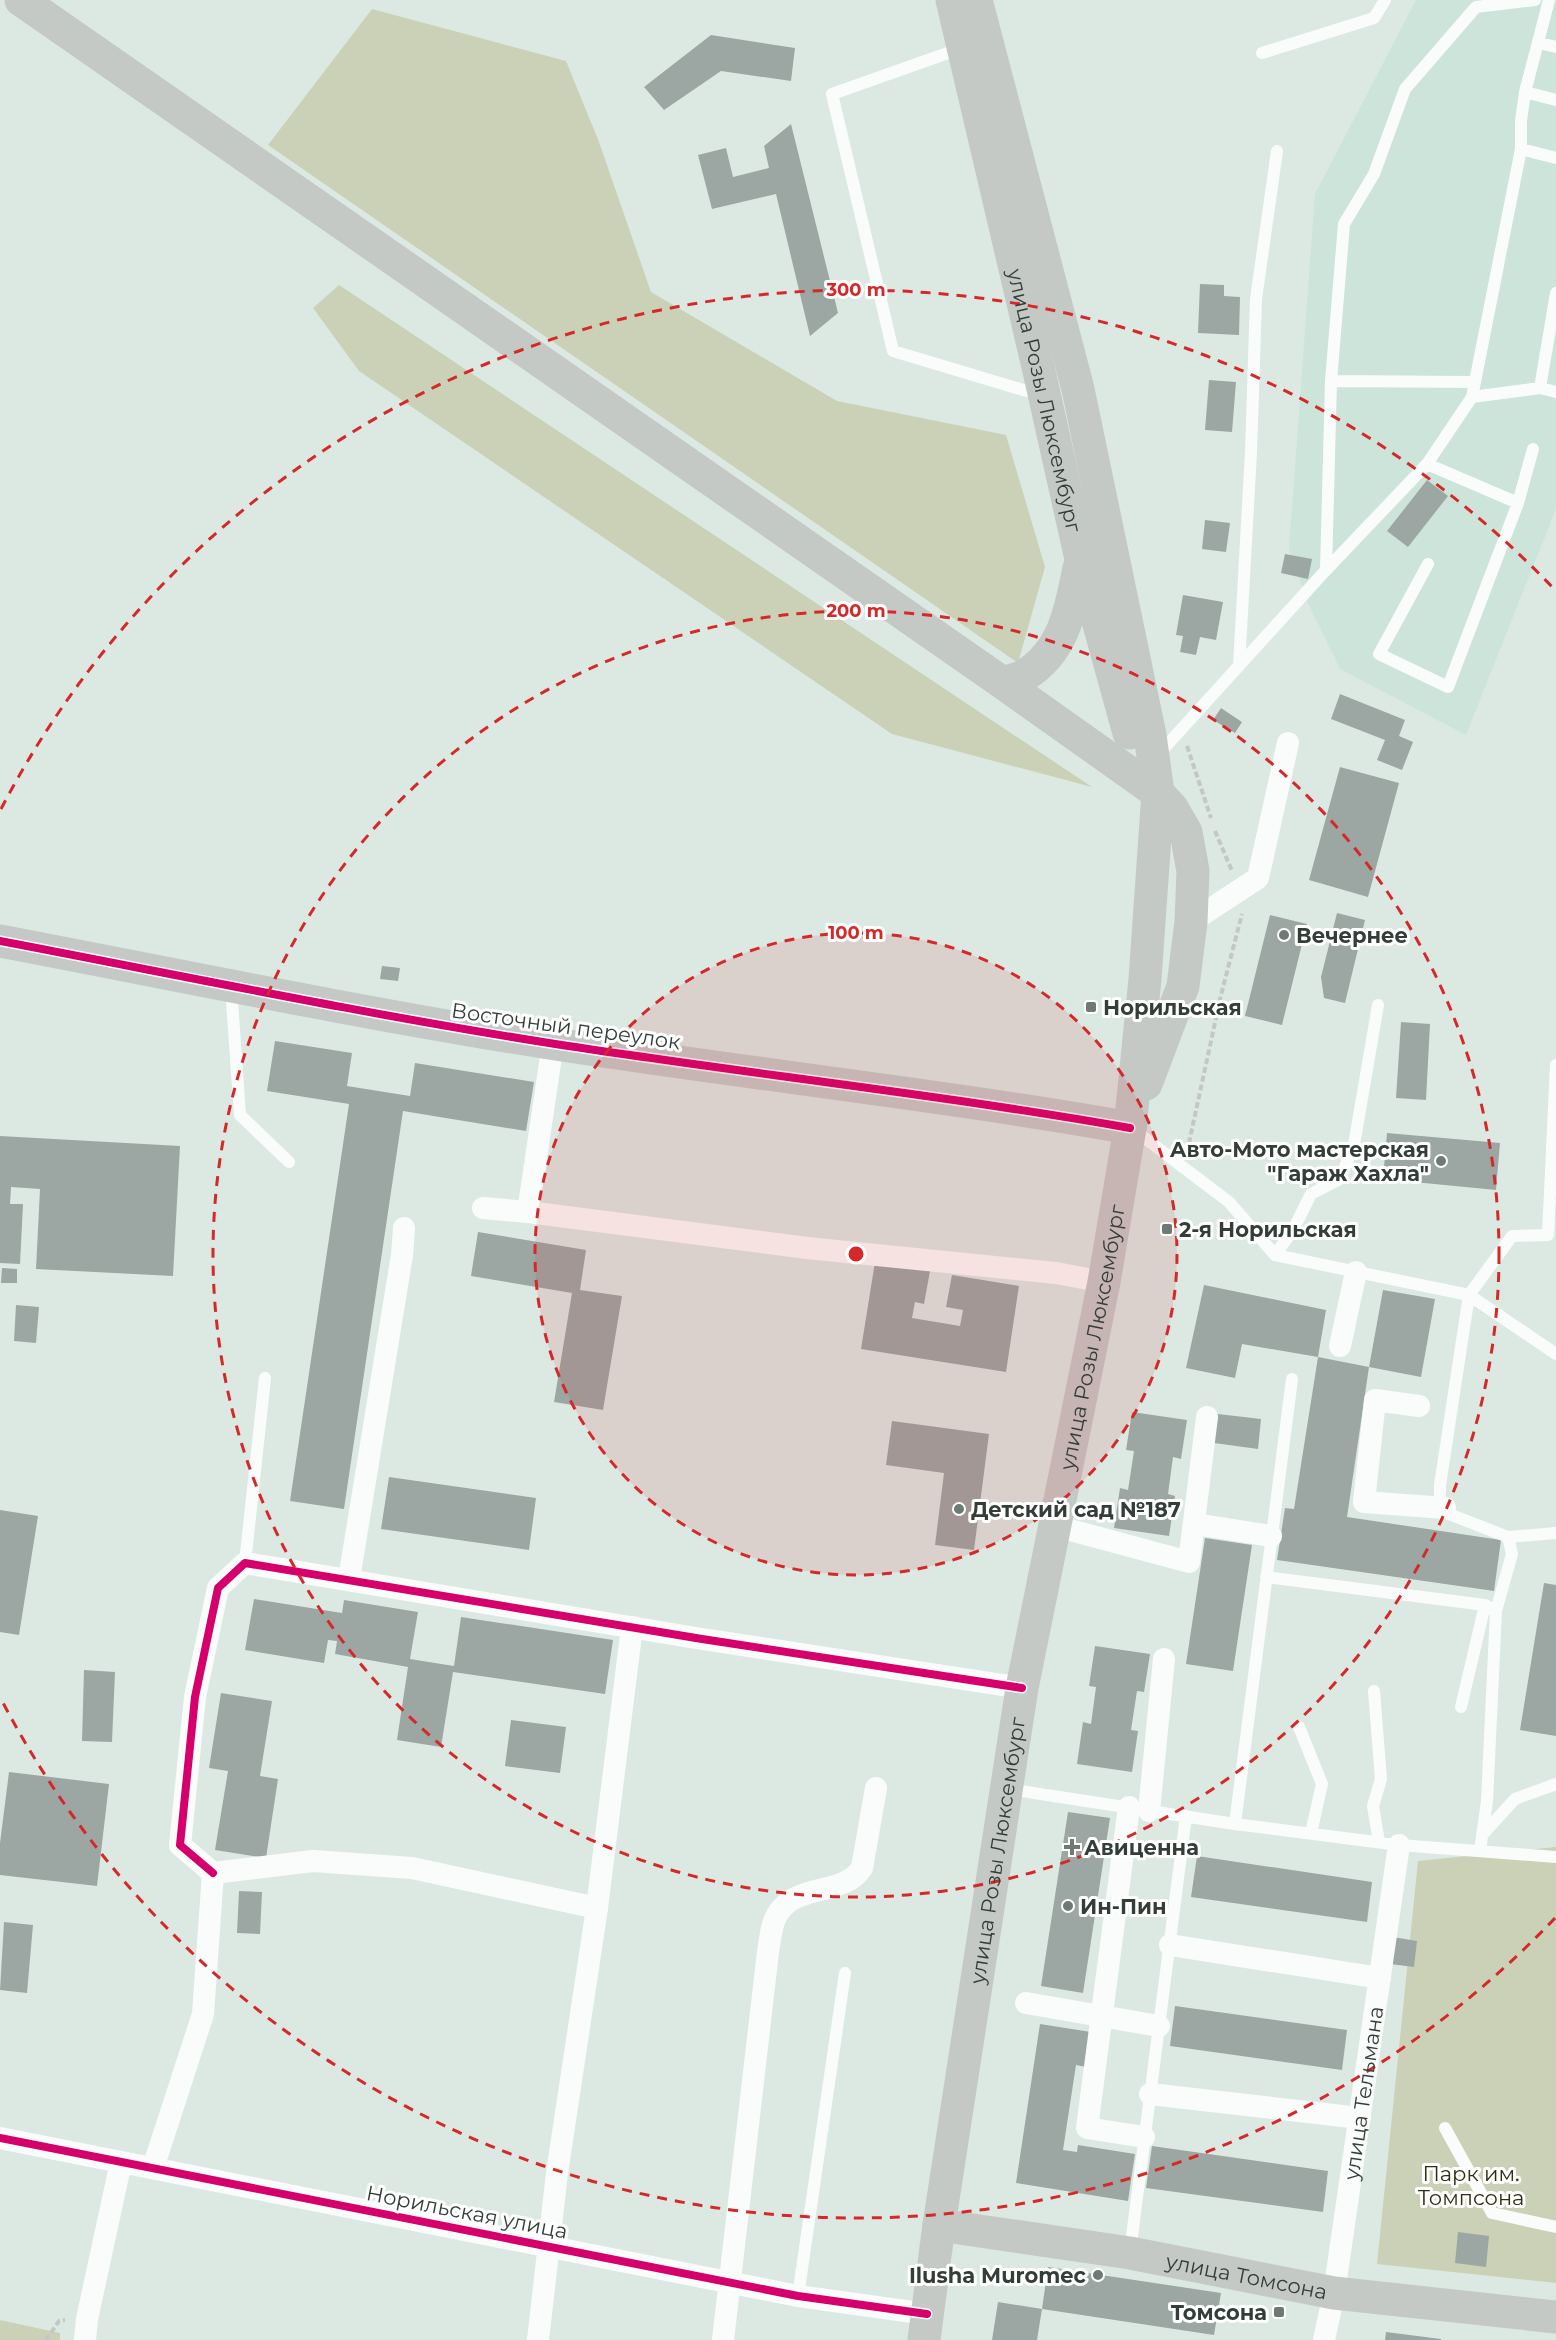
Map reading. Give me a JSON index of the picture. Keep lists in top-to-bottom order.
{
  "streets": {
    "main road": ["улица Розы Люксембург", "Восточный переулок", "улица Томсона"],
    "street": ["улица Тельмана", "Норильская улица"]
  },
  "crossings": [
    ["улица Розы Люксембург", "Восточный переулок"],
    ["улица Розы Люксембург", "Норильская улица"],
    ["улица Розы Люксембург", "улица Томсона"],
    ["улица Тельмана", "улица Томсона"]
  ],
  "parks": ["Парк им. Томпсона"],
  "places": {
    "other": [
      "Вечернее",
      "Авто-Мото мастерская \"Гараж Хахла\"",
      "Детский сад №187",
      "Ин-Пин",
      "Ilusha Muromec"
    ],
    "transit": ["Норильская", "2-я Норильская", "Томсона"],
    "health": ["Авиценна"]
  },
  "rings": ["300 m", "200 m", "100 m"]
}
